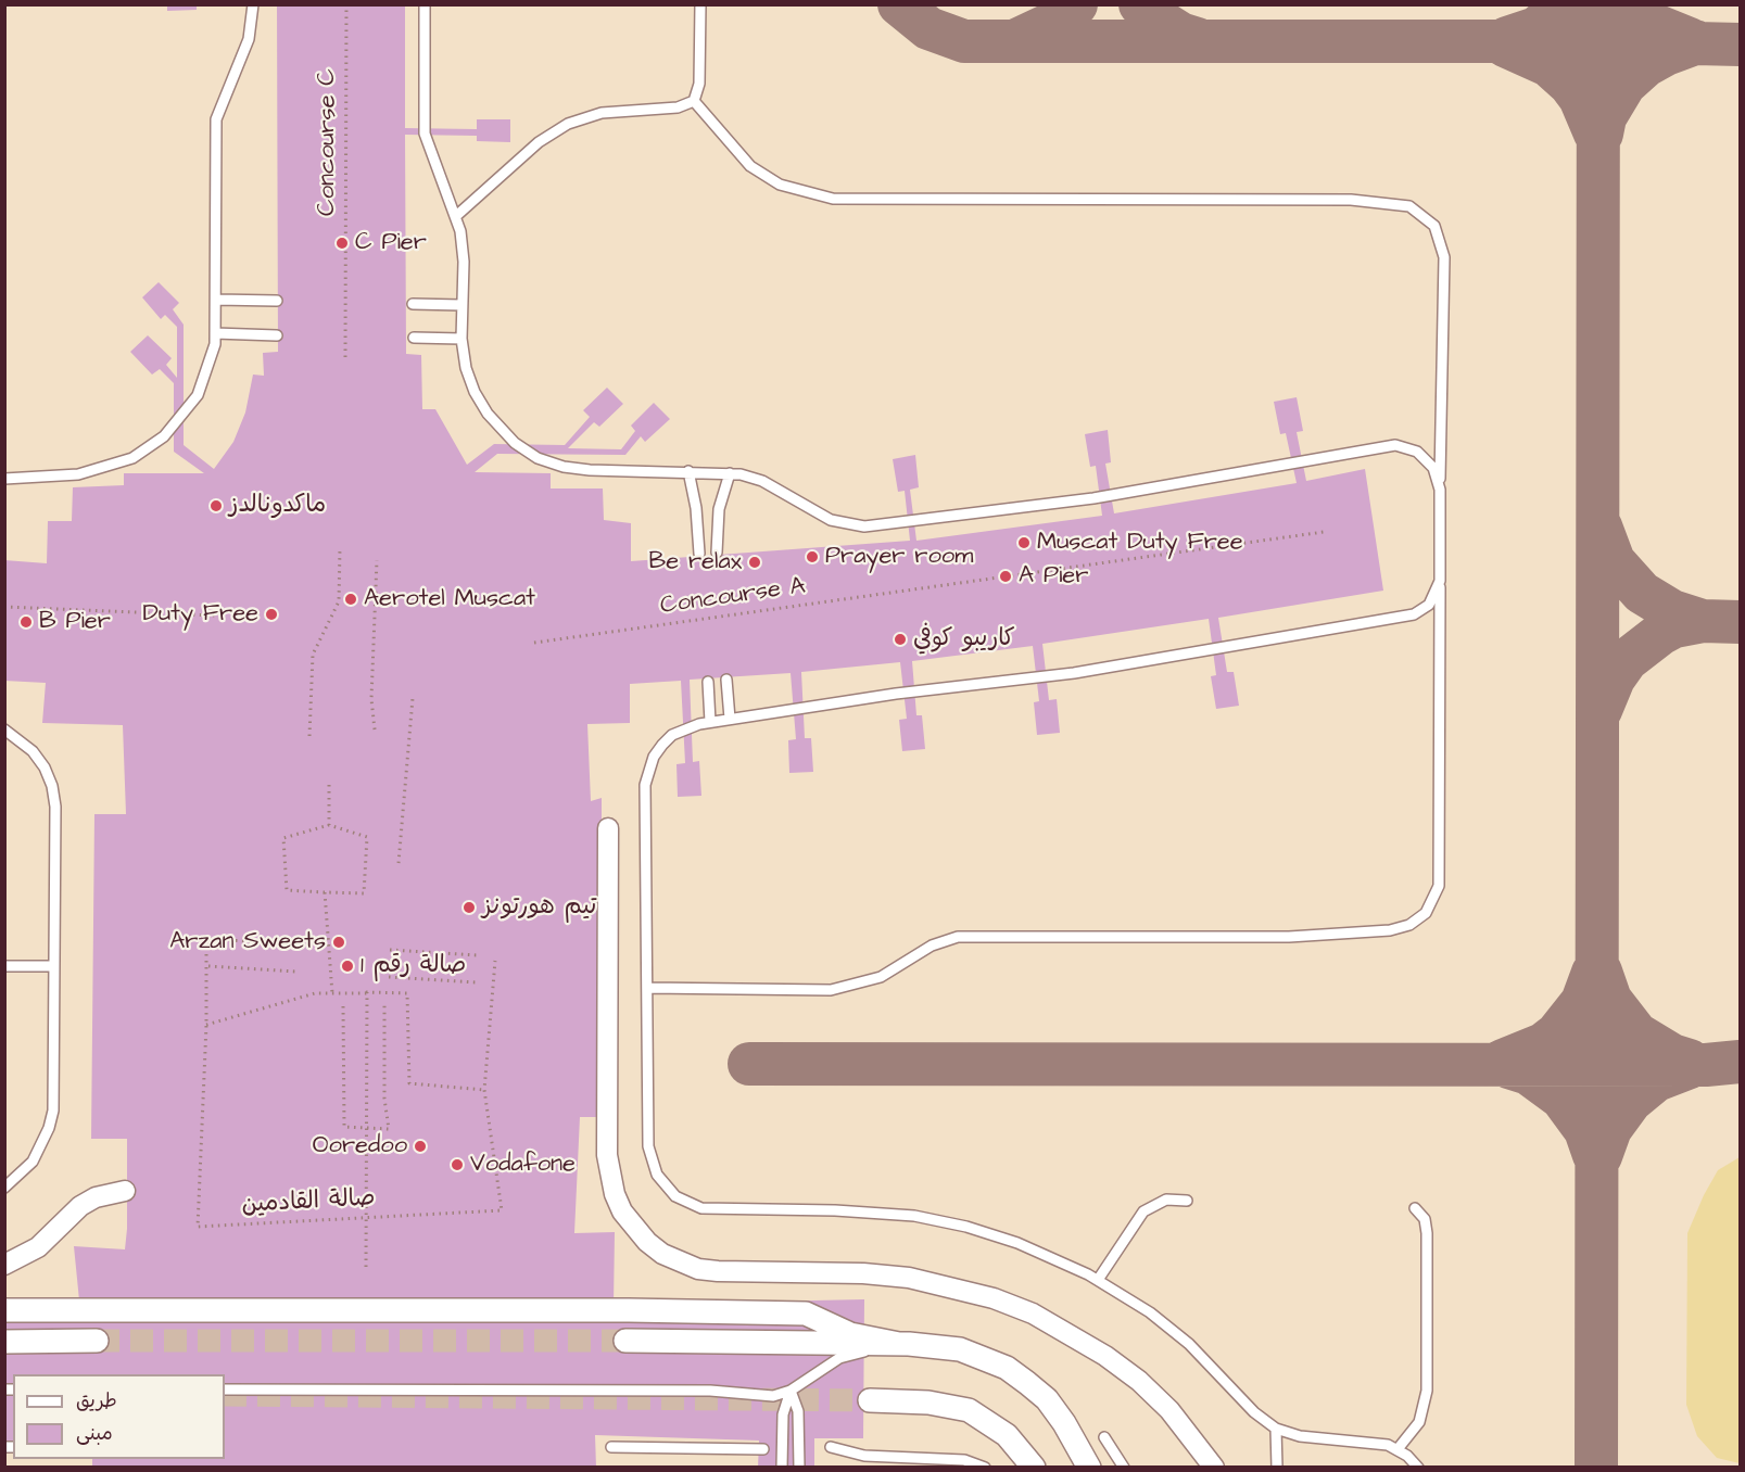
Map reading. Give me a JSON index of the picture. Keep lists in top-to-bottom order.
{
  "streets": {
    "path": ["Concourse C", "Concourse A", "صالة القادمين"]
  },
  "places": [
    "C Pier",
    "ماكدونالدز",
    "Muscat Duty Free",
    "Prayer room",
    "Be relax",
    "A Pier",
    "Aerotel Muscat",
    "Duty Free",
    "B Pier",
    "كاريبو كوفي",
    "تيم هورتونز",
    "Arzan Sweets",
    "صالة رقم 1",
    "Ooredoo",
    "Vodafone"
  ],
  "legend": ["طريق", "مبنى"]
}
